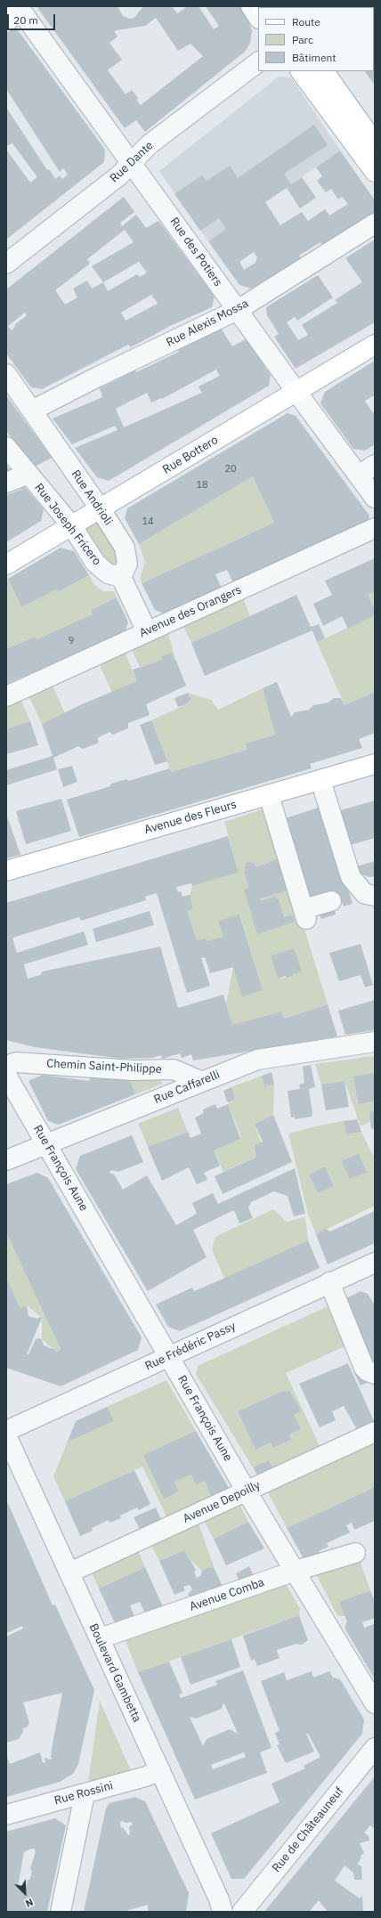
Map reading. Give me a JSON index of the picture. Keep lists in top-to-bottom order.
{
  "streets": {
    "main road": ["Rue Bottero", "Avenue des Fleurs"],
    "street": [
      "Rue Dante",
      "Rue des Potiers",
      "Rue Alexis Mossa",
      "Rue Andrioli",
      "Rue Joseph Fricero",
      "Avenue des Orangers",
      "Chemin Saint-Philippe",
      "Rue Caffarelli",
      "Rue François Aune",
      "Rue Frédéric Passy",
      "Avenue Depoilly",
      "Avenue Comba",
      "Boulevard Gambetta",
      "Rue Rossini",
      "Rue de Châteauneuf"
    ]
  },
  "crossings": [
    ["Rue Dante", "Rue des Potiers"],
    ["Rue des Potiers", "Rue Alexis Mossa"],
    ["Rue des Potiers", "Rue Bottero"],
    ["Rue Alexis Mossa", "Rue Andrioli"],
    ["Rue Bottero", "Rue Andrioli"],
    ["Rue Bottero", "Rue Joseph Fricero"],
    ["Rue Andrioli", "Rue Joseph Fricero"],
    ["Chemin Saint-Philippe", "Rue Caffarelli"],
    ["Rue Caffarelli", "Rue François Aune"],
    ["Rue François Aune", "Rue Frédéric Passy"],
    ["Rue François Aune", "Avenue Depoilly"],
    ["Rue François Aune", "Avenue Comba"],
    ["Avenue Depoilly", "Boulevard Gambetta"],
    ["Avenue Comba", "Boulevard Gambetta"],
    ["Boulevard Gambetta", "Rue Rossini"]
  ],
  "house_numbers": [
    "20",
    "18",
    "14",
    "9"
  ],
  "legend": ["Route", "Parc", "Bâtiment"],
  "scale_bar": "20 m",
  "north": "bottom right"
}
